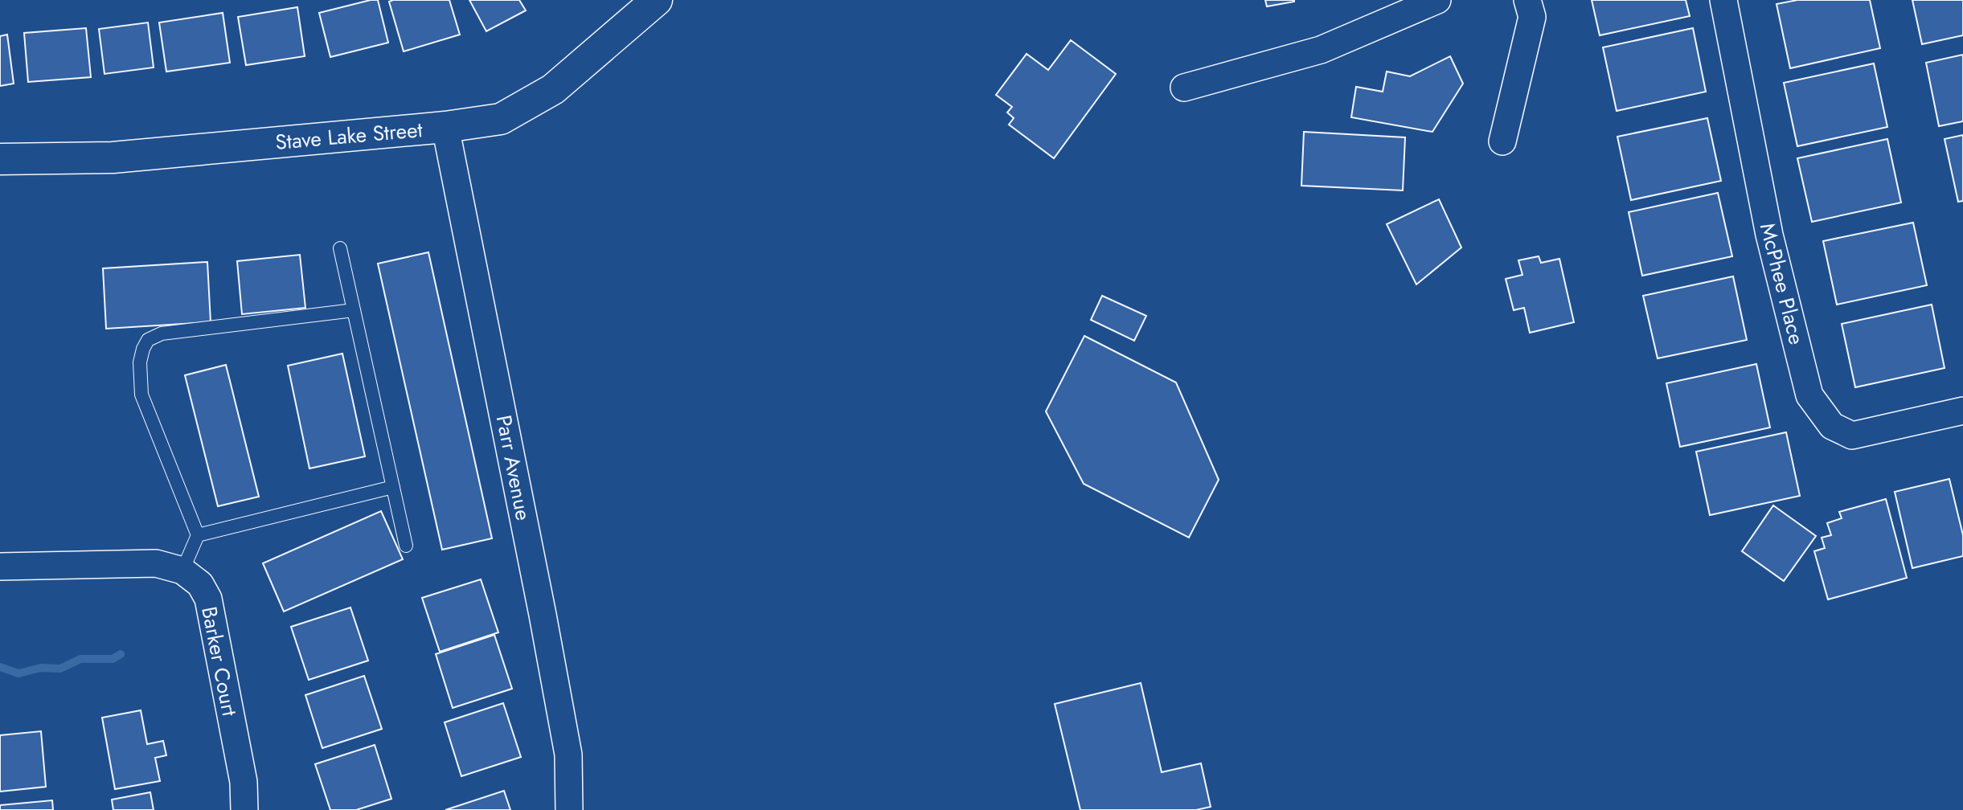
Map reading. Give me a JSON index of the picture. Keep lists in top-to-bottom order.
{
  "streets": {
    "main road": ["Stave Lake Street"],
    "street": ["McPhee Place", "Parr Avenue", "Barker Court"]
  },
  "crossings": [
    ["Stave Lake Street", "Parr Avenue"]
  ]
}
